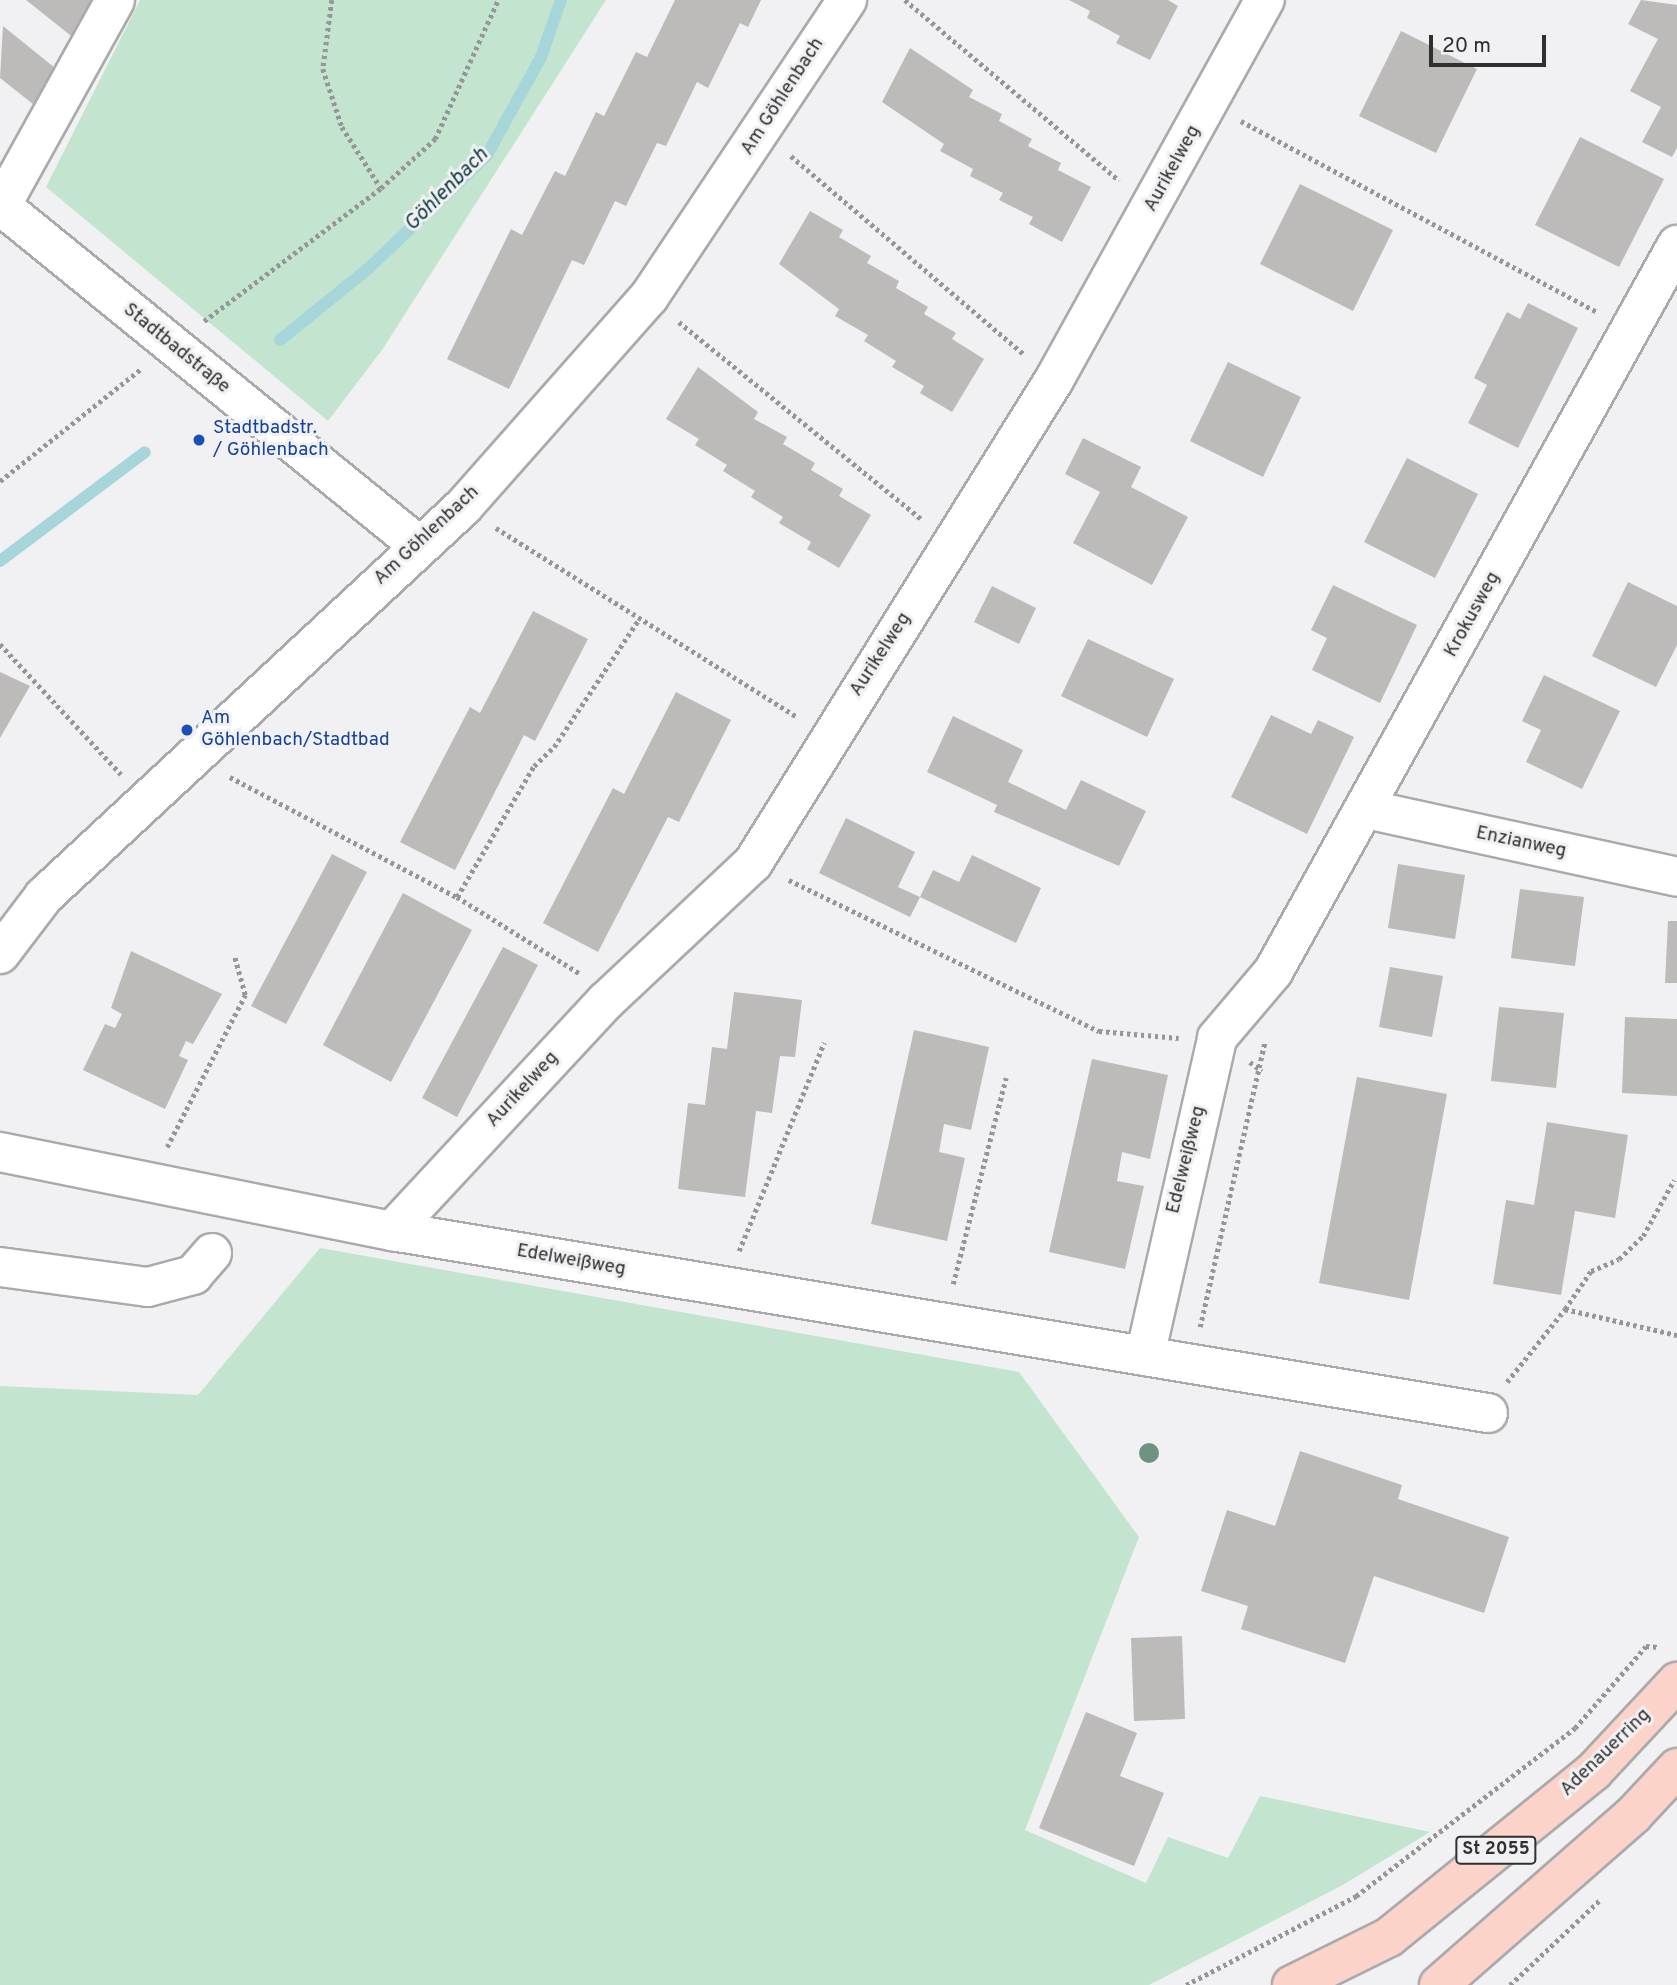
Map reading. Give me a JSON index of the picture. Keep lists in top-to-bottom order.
{
  "streets": {
    "main road": ["Adenauerring", "St 2055"],
    "street": [
      "Am Göhlenbach",
      "Aurikelweg",
      "Stadtbadstraße",
      "Krokusweg",
      "Enzianweg",
      "Edelweißweg"
    ]
  },
  "crossings": [
    ["Am Göhlenbach", "Stadtbadstraße"],
    ["Aurikelweg", "Edelweißweg"],
    ["Krokusweg", "Enzianweg"],
    ["Krokusweg", "Edelweißweg"]
  ],
  "water": ["Göhlenbach"],
  "places": ["Stadtbadstr. / Göhlenbach", "Am Göhlenbach/Stadtbad"],
  "scale_bar": "20 m"
}
